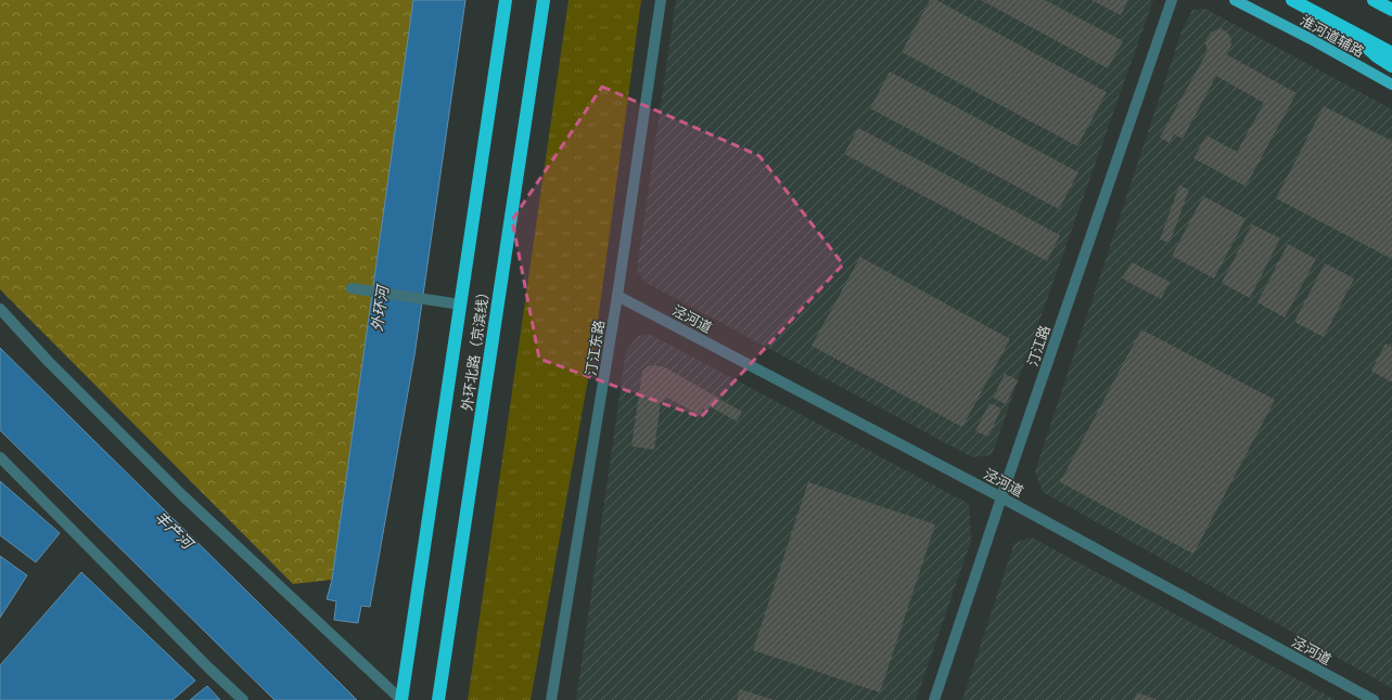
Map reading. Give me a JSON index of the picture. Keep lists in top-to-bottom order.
{
  "streets": {
    "highway": ["外环北路（京滨线）"],
    "main road": ["淮河道辅路"],
    "street": ["泾河道", "汀江路", "汀江东路"]
  },
  "crossings": [
    ["泾河道", "汀江路"],
    ["泾河道", "汀江东路"]
  ],
  "water": ["外环河", "丰产河"]
}
